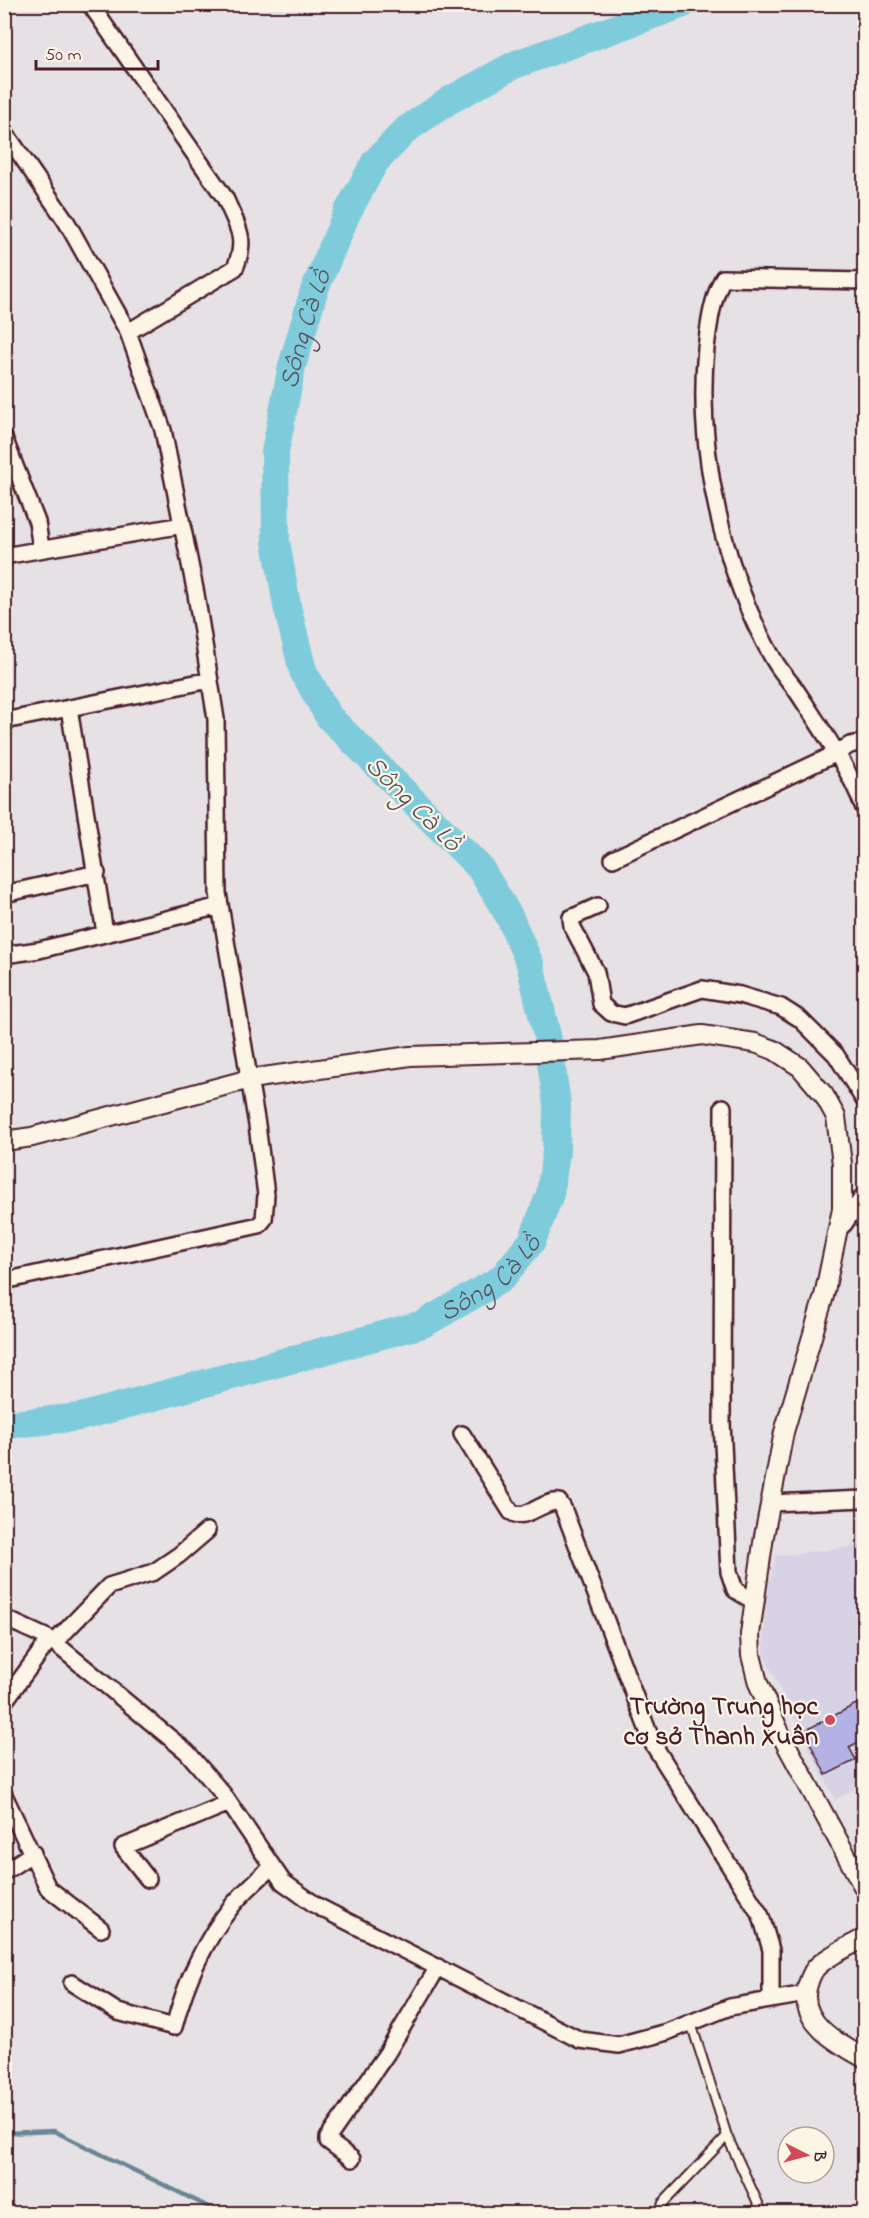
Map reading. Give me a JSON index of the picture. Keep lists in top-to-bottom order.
{
  "water": ["Sông Cà Lồ"],
  "places": ["Trường Trung học cơ sở Thanh Xuân"],
  "scale_bar": "50 m",
  "north": "right"
}
